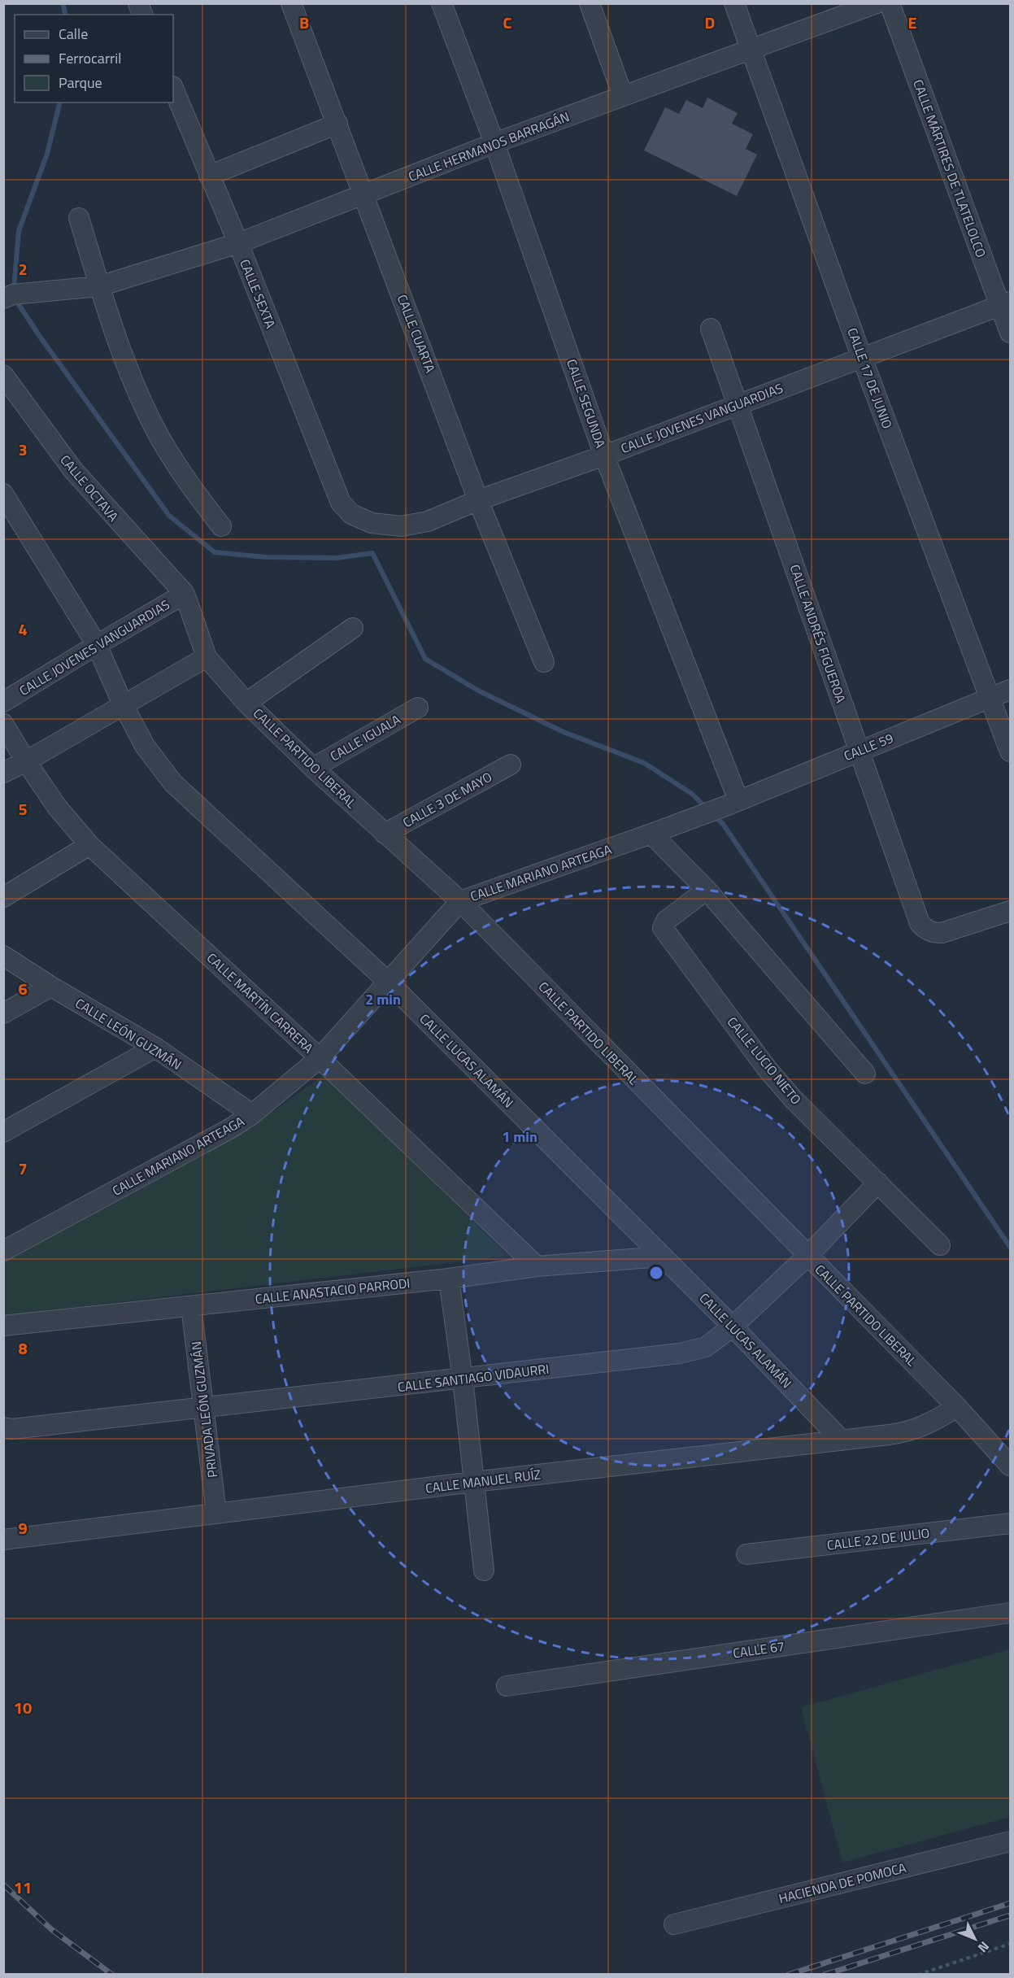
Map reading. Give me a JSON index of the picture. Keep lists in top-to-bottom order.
{
  "streets": {
    "street": [
      "CALLE HERMANOS BARRAGÁN",
      "CALLE MÁRTIRES DE TLATELOLCO",
      "CALLE SEXTA",
      "CALLE CUARTA",
      "CALLE 17 DE JUNIO",
      "CALLE SEGUNDA",
      "CALLE JOVENES VANGUARDIAS",
      "CALLE OCTAVA",
      "CALLE ANDRÉS FIGUEROA",
      "CALLE IGUALA",
      "CALLE 59",
      "CALLE PARTIDO LIBERAL",
      "CALLE 3 DE MAYO",
      "CALLE MARIANO ARTEAGA",
      "CALLE MARTÍN CARRERA",
      "CALLE LEÓN GUZMÁN",
      "CALLE LUCAS ALAMÁN",
      "CALLE LUCIO NIETO",
      "CALLE ANASTACIO PARRODI",
      "CALLE SANTIAGO VIDAURRI",
      "PRIVADA LEÓN GUZMÁN",
      "CALLE MANUEL RUÍZ",
      "CALLE 22 DE JULIO",
      "CALLE 67",
      "HACIENDA DE POMOCA"
    ]
  },
  "crossings": [
    ["CALLE HERMANOS BARRAGÁN", "CALLE SEXTA"],
    ["CALLE HERMANOS BARRAGÁN", "CALLE CUARTA"],
    ["CALLE HERMANOS BARRAGÁN", "CALLE 17 DE JUNIO"],
    ["CALLE HERMANOS BARRAGÁN", "CALLE SEGUNDA"],
    ["CALLE MÁRTIRES DE TLATELOLCO", "CALLE JOVENES VANGUARDIAS"],
    ["CALLE SEXTA", "CALLE JOVENES VANGUARDIAS"],
    ["CALLE CUARTA", "CALLE JOVENES VANGUARDIAS"],
    ["CALLE 17 DE JUNIO", "CALLE JOVENES VANGUARDIAS"],
    ["CALLE 17 DE JUNIO", "CALLE 59"],
    ["CALLE SEGUNDA", "CALLE JOVENES VANGUARDIAS"],
    ["CALLE SEGUNDA", "CALLE 59"],
    ["CALLE SEGUNDA", "CALLE MARIANO ARTEAGA"],
    ["CALLE JOVENES VANGUARDIAS", "CALLE OCTAVA"],
    ["CALLE JOVENES VANGUARDIAS", "CALLE ANDRÉS FIGUEROA"],
    ["CALLE JOVENES VANGUARDIAS", "CALLE PARTIDO LIBERAL"],
    ["CALLE JOVENES VANGUARDIAS", "CALLE LUCAS ALAMÁN"],
    ["CALLE OCTAVA", "CALLE PARTIDO LIBERAL"],
    ["CALLE ANDRÉS FIGUEROA", "CALLE 59"],
    ["CALLE IGUALA", "CALLE PARTIDO LIBERAL"],
    ["CALLE 59", "CALLE MARIANO ARTEAGA"],
    ["CALLE PARTIDO LIBERAL", "CALLE 3 DE MAYO"],
    ["CALLE PARTIDO LIBERAL", "CALLE MARIANO ARTEAGA"],
    ["CALLE PARTIDO LIBERAL", "CALLE SANTIAGO VIDAURRI"],
    ["CALLE PARTIDO LIBERAL", "CALLE MANUEL RUÍZ"],
    ["CALLE MARIANO ARTEAGA", "CALLE MARTÍN CARRERA"],
    ["CALLE MARIANO ARTEAGA", "CALLE LEÓN GUZMÁN"],
    ["CALLE MARIANO ARTEAGA", "CALLE LUCAS ALAMÁN"],
    ["CALLE MARTÍN CARRERA", "CALLE ANASTACIO PARRODI"],
    ["CALLE LUCAS ALAMÁN", "CALLE ANASTACIO PARRODI"],
    ["CALLE LUCAS ALAMÁN", "CALLE SANTIAGO VIDAURRI"],
    ["CALLE LUCAS ALAMÁN", "CALLE MANUEL RUÍZ"],
    ["CALLE LUCIO NIETO", "CALLE SANTIAGO VIDAURRI"],
    ["CALLE ANASTACIO PARRODI", "PRIVADA LEÓN GUZMÁN"],
    ["CALLE SANTIAGO VIDAURRI", "PRIVADA LEÓN GUZMÁN"],
    ["PRIVADA LEÓN GUZMÁN", "CALLE MANUEL RUÍZ"]
  ],
  "legend": ["Calle", "Ferrocarril", "Parque"],
  "north": "bottom right",
  "grid": {
    "columns": [
      "B",
      "C",
      "D",
      "E"
    ],
    "rows": [
      "2",
      "3",
      "4",
      "5",
      "6",
      "7",
      "8",
      "9",
      "10",
      "11"
    ]
  },
  "rings": ["2 min", "1 min"]
}
